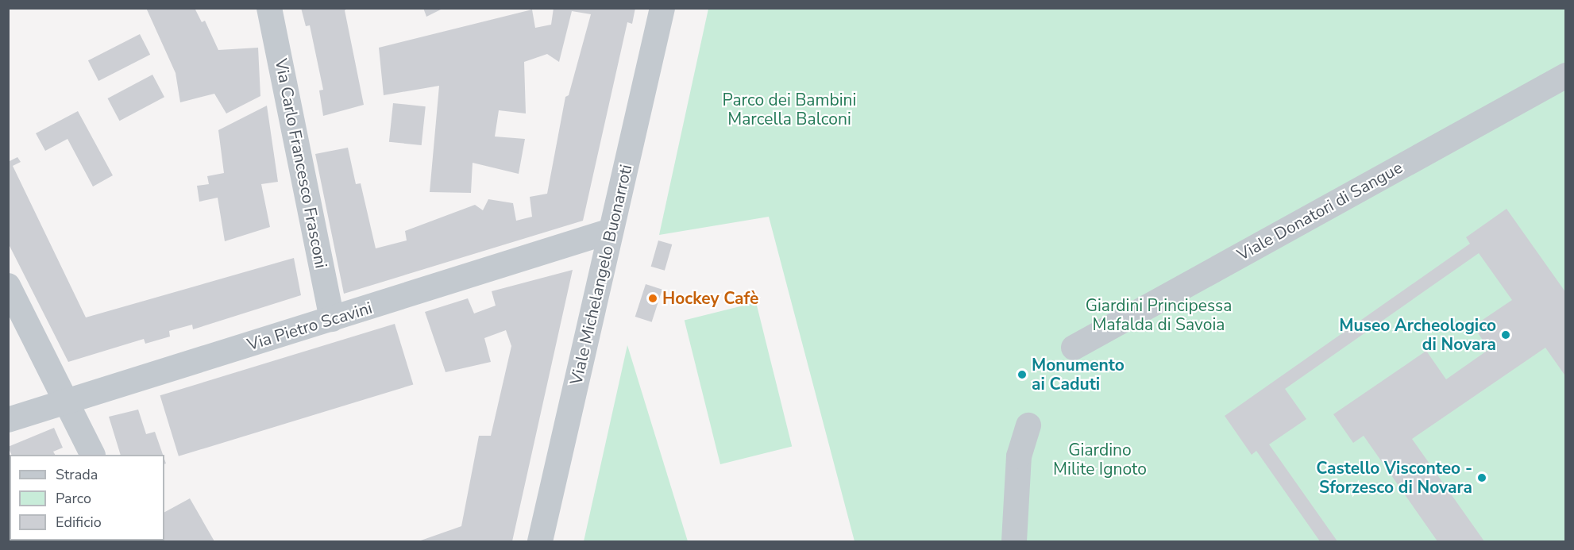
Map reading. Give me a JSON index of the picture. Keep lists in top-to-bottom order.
{
  "streets": {
    "street": [
      "Via Carlo Francesco Frasconi",
      "Viale Donatori di Sangue",
      "Viale Michelangelo Buonarroti",
      "Via Pietro Scavini"
    ]
  },
  "crossings": [
    ["Via Carlo Francesco Frasconi", "Via Pietro Scavini"],
    ["Viale Michelangelo Buonarroti", "Via Pietro Scavini"]
  ],
  "parks": ["Parco dei Bambini Marcella Balconi", "Giardini Principessa Mafalda di Savoia", "Giardino Milite Ignoto"],
  "places": [
    "Hockey Cafè",
    "Museo Archeologico di Novara",
    "Monumento ai Caduti",
    "Castello Visconteo - Sforzesco di Novara"
  ],
  "legend": ["Strada", "Parco", "Edificio"]
}
